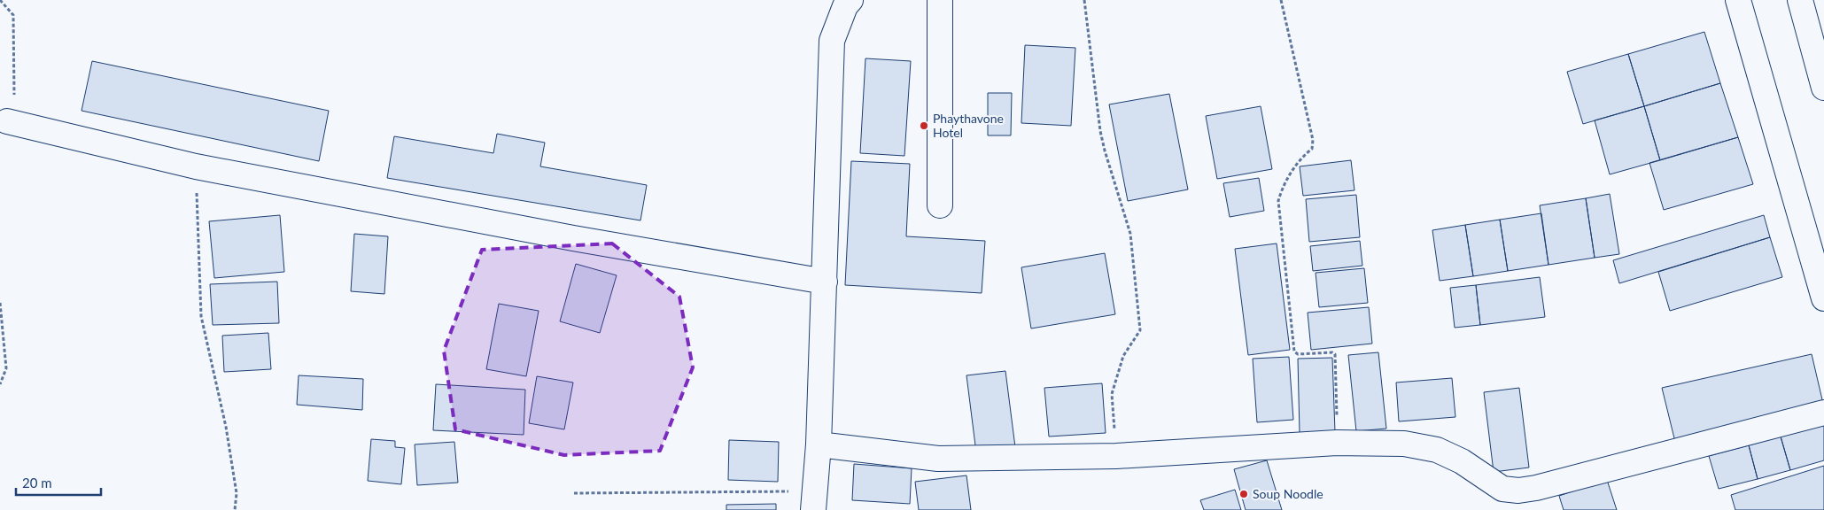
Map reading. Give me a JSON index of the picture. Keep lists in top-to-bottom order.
{
  "places": ["Phaythavone Hotel", "Soup Noodle"],
  "scale_bar": "20 m"
}
